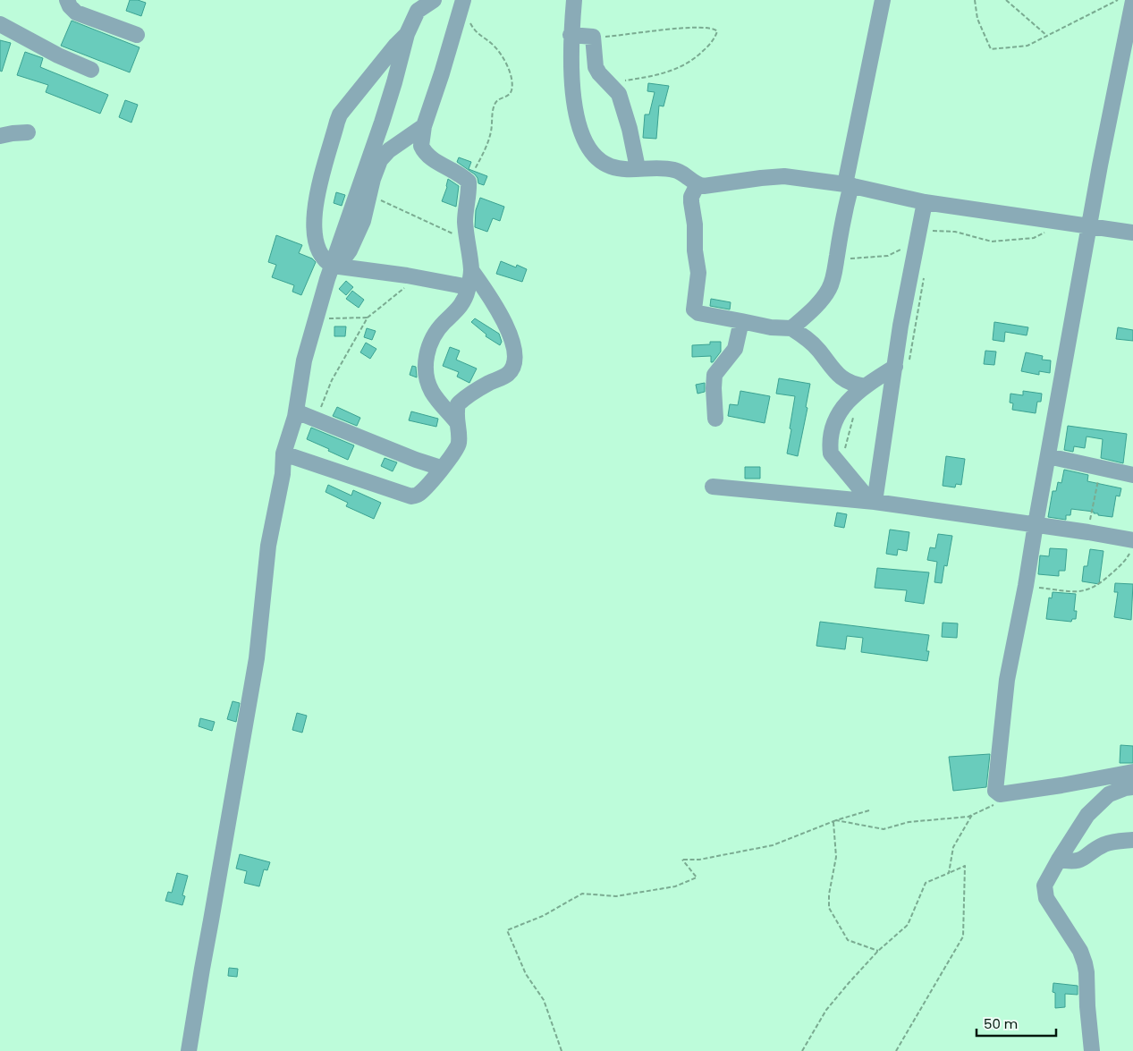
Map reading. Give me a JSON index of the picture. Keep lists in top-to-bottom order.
{
  "scale_bar": "50 m"
}
